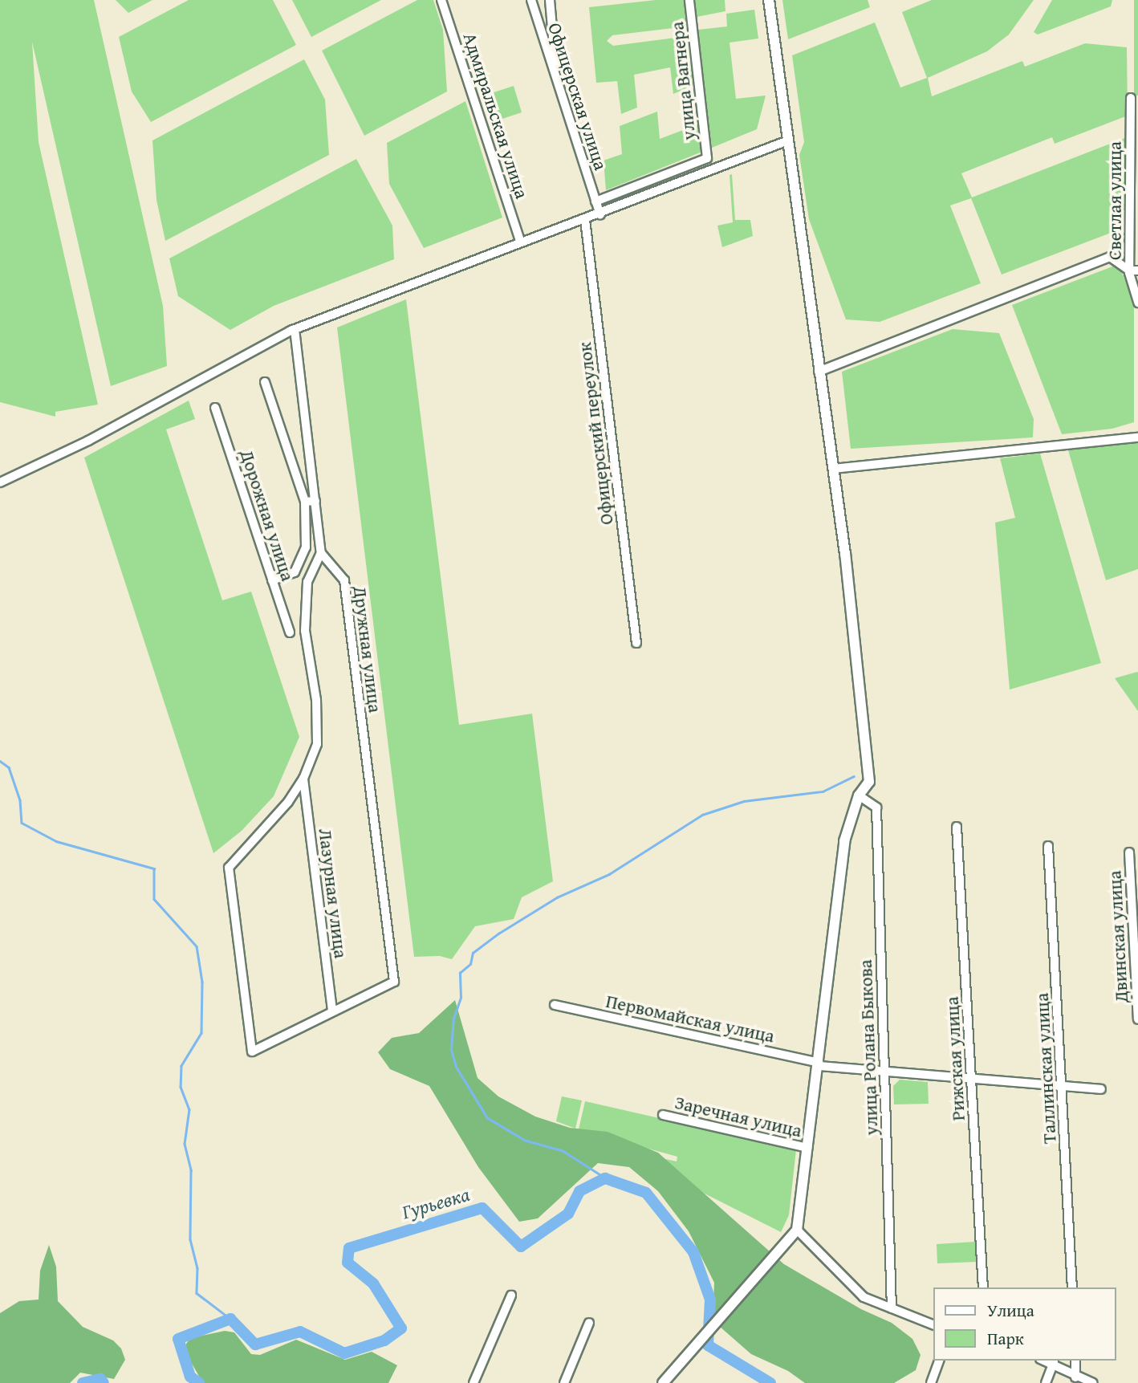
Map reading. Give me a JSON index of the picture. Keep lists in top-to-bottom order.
{
  "streets": {
    "street": [
      "улица Вагнера",
      "Офицерская улица",
      "Адмиральская улица",
      "Светлая улица",
      "Офицерский переулок",
      "Дорожная улица",
      "Дружная улица",
      "Лазурная улица",
      "Двинская улица",
      "Первомайская улица",
      "улица Ролана Быкова",
      "Рижская улица",
      "Таллинская улица",
      "Заречная улица"
    ]
  },
  "crossings": [
    ["улица Вагнера", "Офицерская улица"],
    ["Дружная улица", "Лазурная улица"],
    ["Первомайская улица", "улица Ролана Быкова"],
    ["Первомайская улица", "Рижская улица"],
    ["Первомайская улица", "Таллинская улица"]
  ],
  "water": ["Гурьевка"],
  "legend": ["Улица", "Парк"]
}
